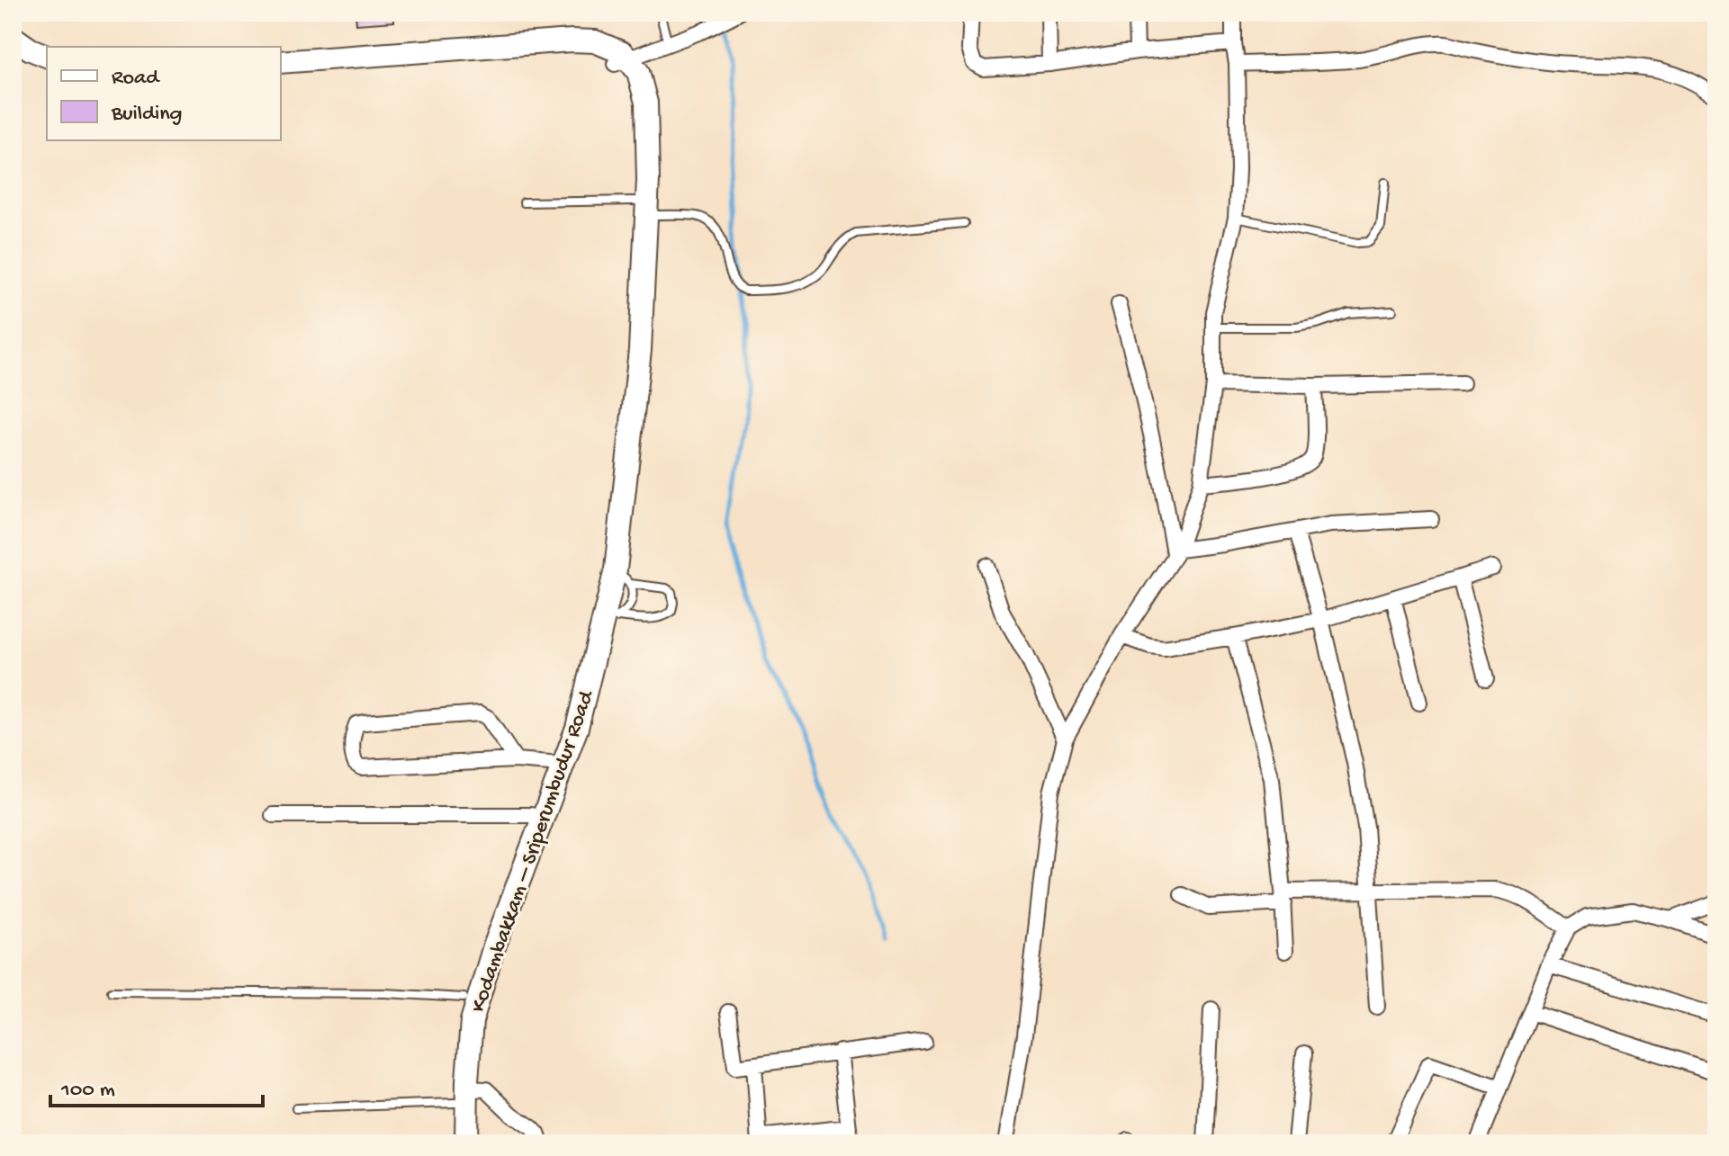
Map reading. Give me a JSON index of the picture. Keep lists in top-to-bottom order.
{
  "streets": {
    "main road": ["Kodambakkam – Sriperumbudur Road"]
  },
  "legend": ["Road", "Building"],
  "scale_bar": "100 m"
}
